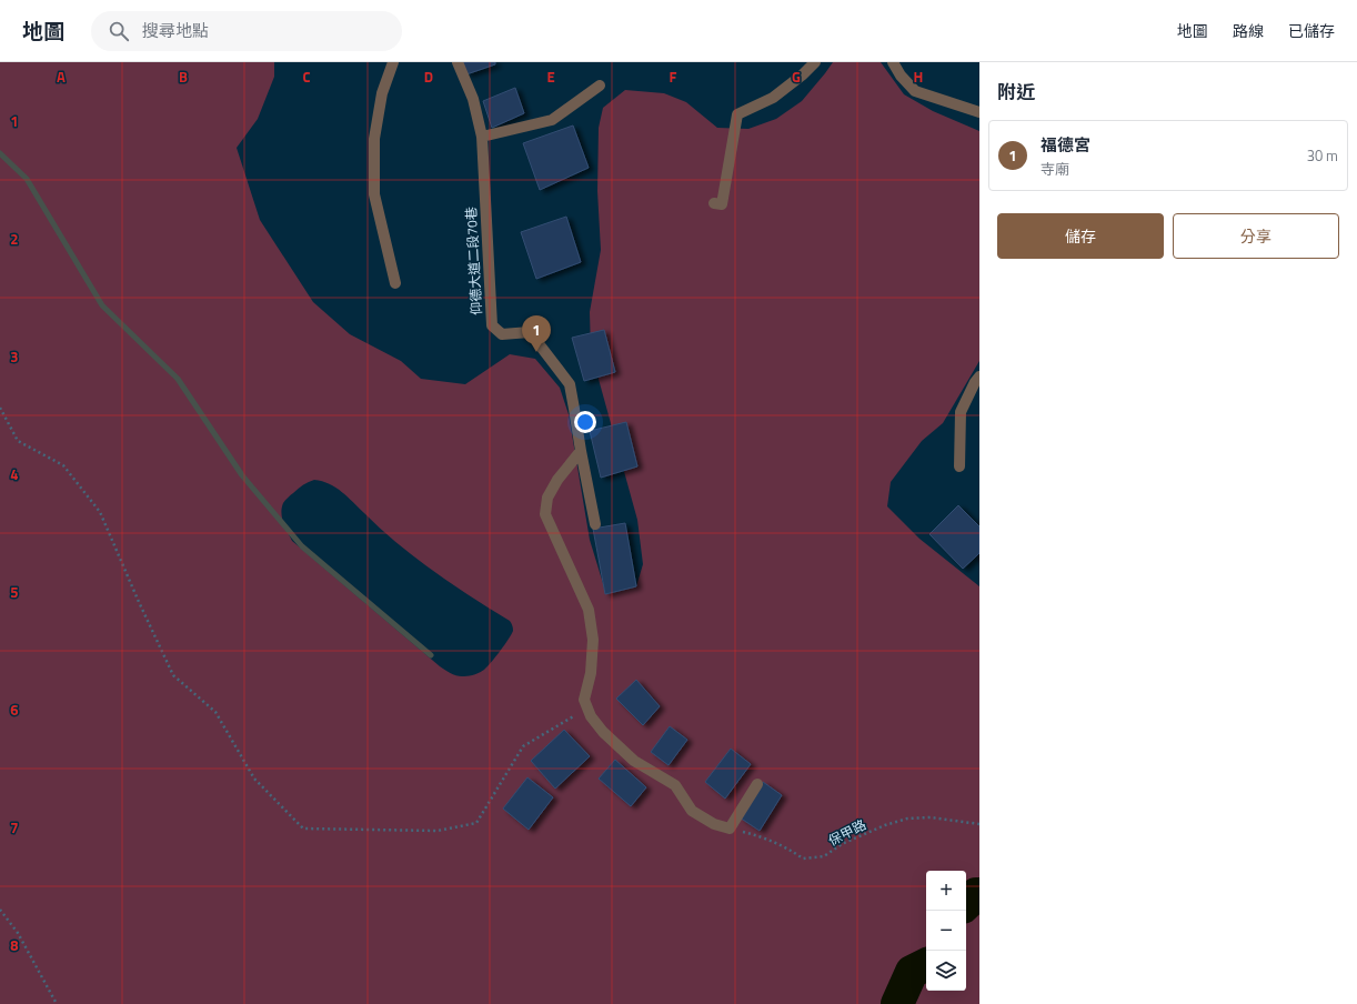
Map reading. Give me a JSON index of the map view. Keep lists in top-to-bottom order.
{
  "streets": {
    "lane": ["仰德大道二段70巷"],
    "path": ["保甲路"]
  },
  "page": {
    "header": "地圖",
    "search": "搜尋地點",
    "nav": ["地圖", "路線", "已儲存"],
    "heading": "附近",
    "list": [
      {
        "mark": "1",
        "name": "福德宮",
        "note": "寺廟",
        "value": "30 m"
      }
    ],
    "buttons": ["儲存", "分享"],
    "pins": "1",
    "map_buttons": ["+", "−"]
  },
  "grid": {
    "columns": [
      "A",
      "B",
      "C",
      "D",
      "E",
      "F",
      "G",
      "H"
    ],
    "rows": [
      "1",
      "2",
      "3",
      "4",
      "5",
      "6",
      "7",
      "8"
    ]
  }
}
